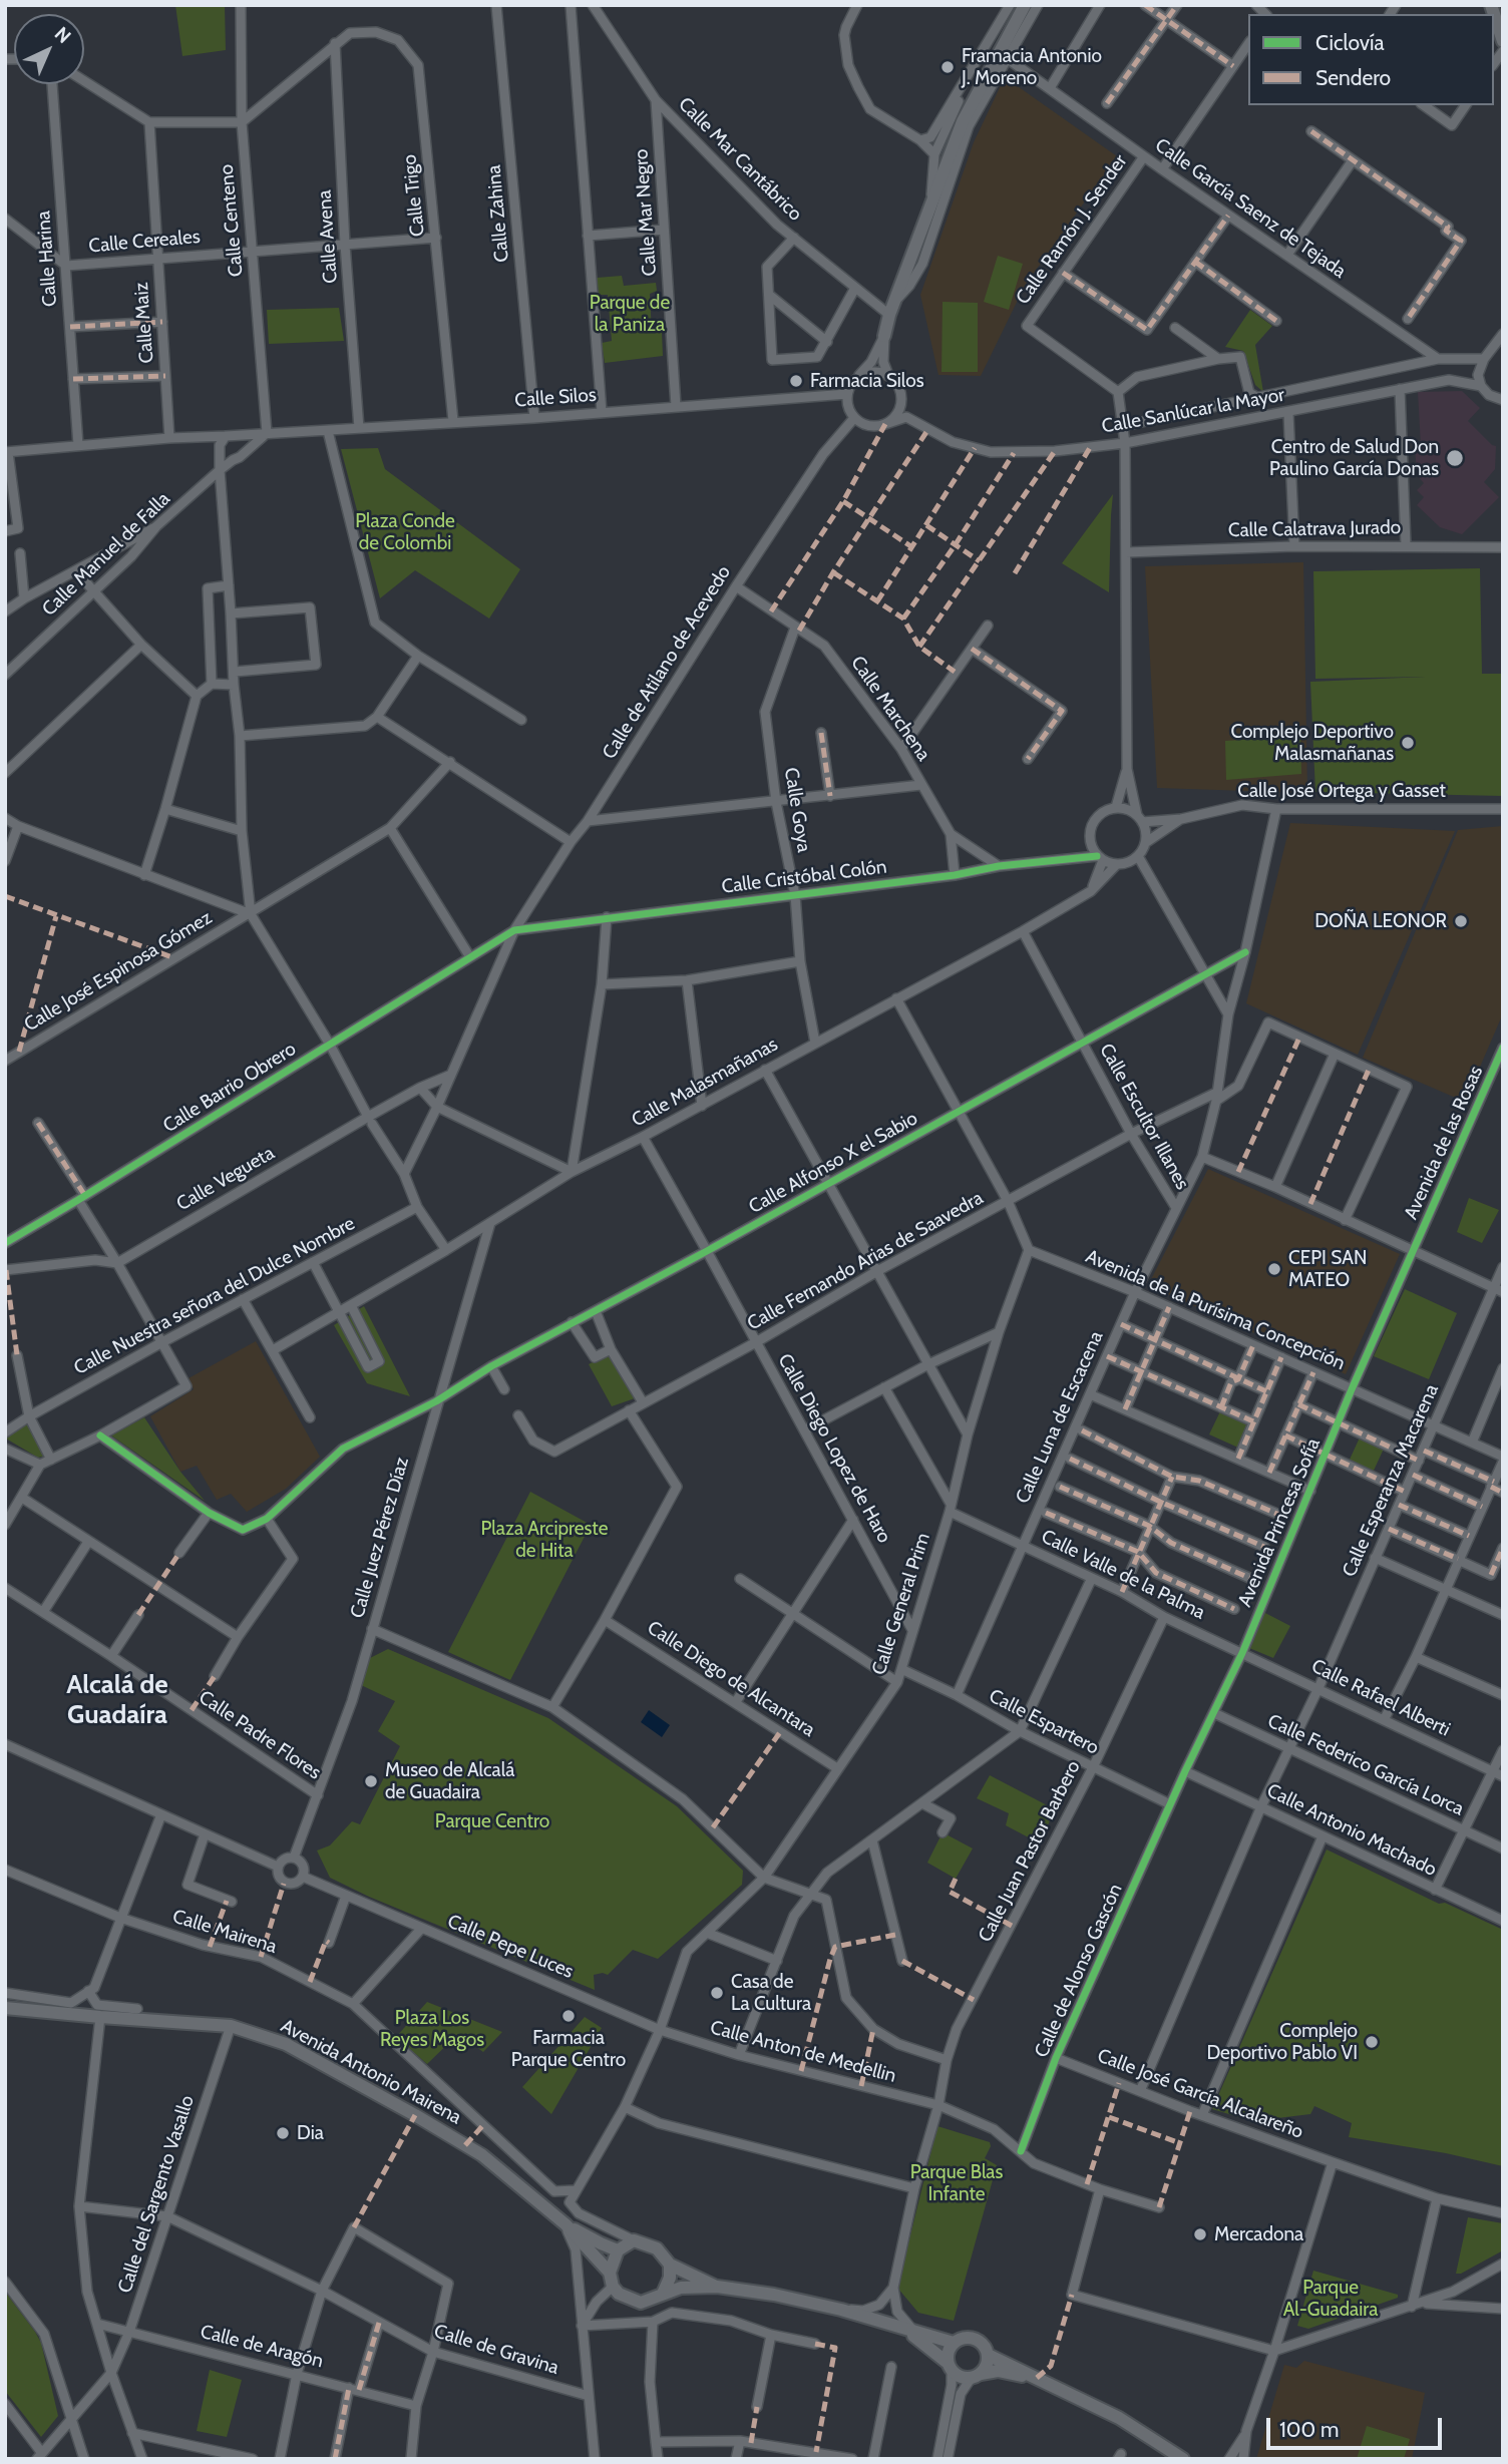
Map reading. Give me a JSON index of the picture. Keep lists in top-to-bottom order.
{
  "streets": {
    "main road": ["Avenida Antonio Mairena"],
    "street": [
      "Calle Mar Cantábrico",
      "Calle Trigo",
      "Calle García Saenz de Tejada",
      "Calle Mar Negro",
      "Calle Zahina",
      "Calle Centeno",
      "Calle Ramón J. Sender",
      "Calle Avena",
      "Calle Cereales",
      "Calle Harina",
      "Calle Maiz",
      "Calle Silos",
      "Calle Sanlúcar la Mayor",
      "Calle Calatrava Jurado",
      "Calle Manuel de Falla",
      "Calle de Atilano de Acevedo",
      "Calle Marchena",
      "Calle José Ortega y Gasset",
      "Calle Goya",
      "Calle Cristóbal Colón",
      "Calle José Espinosa Gómez",
      "Calle Malasmañanas",
      "Calle Barrio Obrero",
      "Calle Escultor Illanes",
      "Avenida de las Rosas",
      "Calle Alfonso X el Sabio",
      "Calle Vegueta",
      "Calle Fernando Arias de Saavedra",
      "Calle Nuestra señora del Dulce Nombre",
      "Avenida de la Purísima Concepción",
      "Calle Luna de Escacena",
      "Calle Diego Lopez de Haro",
      "Calle Esperanza Macarena",
      "Avenida Princesa Sofía",
      "Calle Juez Pérez Díaz",
      "Calle Valle de la Palma",
      "Calle General Prim",
      "Calle Diego de Alcantara",
      "Calle Rafael Alberti",
      "Calle Espartero",
      "Calle Padre Flores",
      "Calle Federico García Lorca",
      "Calle Antonio Machado",
      "Calle Juan Pastor Barbero",
      "Calle Mairena",
      "Calle Pepe Luces",
      "Calle de Alonso Gascón",
      "Calle Anton de Medellin",
      "Calle José García Alcalareño",
      "Calle del Sargento Vasallo",
      "Calle de Aragón",
      "Calle de Gravina"
    ]
  },
  "crossings": [
    ["Calle Mar Cantábrico", "Calle Mar Negro"],
    ["Calle Trigo", "Calle Avena"],
    ["Calle Trigo", "Calle Cereales"],
    ["Calle Trigo", "Calle Silos"],
    ["Calle García Saenz de Tejada", "Calle Ramón J. Sender"],
    ["Calle García Saenz de Tejada", "Calle Sanlúcar la Mayor"],
    ["Calle Mar Negro", "Calle Silos"],
    ["Calle Zahina", "Calle Silos"],
    ["Calle Centeno", "Calle Cereales"],
    ["Calle Centeno", "Calle Silos"],
    ["Calle Avena", "Calle Cereales"],
    ["Calle Avena", "Calle Silos"],
    ["Calle Cereales", "Calle Harina"],
    ["Calle Cereales", "Calle Maiz"],
    ["Calle Harina", "Calle Silos"],
    ["Calle Maiz", "Calle Silos"],
    ["Calle Silos", "Calle Sanlúcar la Mayor"],
    ["Calle Silos", "Calle de Atilano de Acevedo"],
    ["Calle Sanlúcar la Mayor", "Calle de Atilano de Acevedo"],
    ["Calle de Atilano de Acevedo", "Calle Marchena"],
    ["Calle de Atilano de Acevedo", "Calle Cristóbal Colón"],
    ["Calle de Atilano de Acevedo", "Calle Barrio Obrero"],
    ["Calle de Atilano de Acevedo", "Calle Vegueta"],
    ["Calle Marchena", "Calle Goya"],
    ["Calle Marchena", "Calle Cristóbal Colón"],
    ["Calle José Ortega y Gasset", "Calle Cristóbal Colón"],
    ["Calle José Ortega y Gasset", "Calle Malasmañanas"],
    ["Calle José Ortega y Gasset", "Calle Luna de Escacena"],
    ["Calle Goya", "Calle Cristóbal Colón"],
    ["Calle Goya", "Calle Malasmañanas"],
    ["Calle Cristóbal Colón", "Calle Malasmañanas"],
    ["Calle Cristóbal Colón", "Calle Barrio Obrero"],
    ["Calle Malasmañanas", "Calle Escultor Illanes"],
    ["Calle Malasmañanas", "Calle Diego Lopez de Haro"],
    ["Calle Malasmañanas", "Calle Juez Pérez Díaz"],
    ["Calle Escultor Illanes", "Calle Alfonso X el Sabio"],
    ["Calle Escultor Illanes", "Calle Fernando Arias de Saavedra"],
    ["Calle Escultor Illanes", "Calle Luna de Escacena"],
    ["Avenida de las Rosas", "Avenida Princesa Sofía"],
    ["Calle Alfonso X el Sabio", "Calle Luna de Escacena"],
    ["Calle Alfonso X el Sabio", "Calle Diego Lopez de Haro"],
    ["Calle Alfonso X el Sabio", "Calle Juez Pérez Díaz"],
    ["Calle Fernando Arias de Saavedra", "Calle Luna de Escacena"],
    ["Calle Fernando Arias de Saavedra", "Calle Diego Lopez de Haro"],
    ["Avenida de la Purísima Concepción", "Calle Luna de Escacena"],
    ["Avenida de la Purísima Concepción", "Calle Esperanza Macarena"],
    ["Avenida de la Purísima Concepción", "Avenida Princesa Sofía"],
    ["Avenida de la Purísima Concepción", "Calle General Prim"],
    ["Calle Luna de Escacena", "Calle Valle de la Palma"],
    ["Calle Luna de Escacena", "Calle Espartero"],
    ["Calle Diego Lopez de Haro", "Calle General Prim"],
    ["Calle Esperanza Macarena", "Calle Rafael Alberti"],
    ["Calle Esperanza Macarena", "Calle Federico García Lorca"],
    ["Calle Esperanza Macarena", "Calle Antonio Machado"],
    ["Calle Esperanza Macarena", "Calle José García Alcalareño"],
    ["Avenida Princesa Sofía", "Calle Valle de la Palma"],
    ["Avenida Princesa Sofía", "Calle Rafael Alberti"],
    ["Avenida Princesa Sofía", "Calle Espartero"],
    ["Avenida Princesa Sofía", "Calle Federico García Lorca"],
    ["Avenida Princesa Sofía", "Calle Antonio Machado"],
    ["Avenida Princesa Sofía", "Calle de Alonso Gascón"],
    ["Calle Juez Pérez Díaz", "Calle Padre Flores"],
    ["Calle Juez Pérez Díaz", "Calle Pepe Luces"],
    ["Calle Valle de la Palma", "Calle General Prim"],
    ["Calle Valle de la Palma", "Calle Rafael Alberti"],
    ["Calle Valle de la Palma", "Calle Juan Pastor Barbero"],
    ["Calle General Prim", "Calle Diego de Alcantara"],
    ["Calle General Prim", "Calle Espartero"],
    ["Calle General Prim", "Calle Mairena"],
    ["Calle General Prim", "Calle Pepe Luces"],
    ["Calle General Prim", "Calle Anton de Medellin"],
    ["Calle Espartero", "Calle Juan Pastor Barbero"],
    ["Calle Espartero", "Calle de Alonso Gascón"],
    ["Calle Juan Pastor Barbero", "Calle Anton de Medellin"],
    ["Calle Pepe Luces", "Calle Anton de Medellin"],
    ["Calle de Alonso Gascón", "Calle Anton de Medellin"],
    ["Calle de Alonso Gascón", "Calle José García Alcalareño"],
    ["Avenida Antonio Mairena", "Calle del Sargento Vasallo"],
    ["Calle del Sargento Vasallo", "Calle de Aragón"],
    ["Calle del Sargento Vasallo", "Calle de Gravina"]
  ],
  "districts": ["Alcalá de Guadaíra"],
  "parks": [
    "Parque de la Paniza",
    "Plaza Conde de Colombi",
    "Plaza Arcipreste de Hita",
    "Parque Centro",
    "Plaza Los Reyes Magos",
    "Parque Blas Infante",
    "Parque Al-Guadaira"
  ],
  "places": [
    "Framacia Antonio J. Moreno",
    "Farmacia Silos",
    "Centro de Salud Don Paulino García Donas",
    "Complejo Deportivo Malasmañanas",
    "DOÑA LEONOR",
    "CEPI SAN MATEO",
    "Museo de Alcalá de Guadaira",
    "Casa de La Cultura",
    "Farmacia Parque Centro",
    "Complejo Deportivo Pablo VI",
    "Dia",
    "Mercadona"
  ],
  "legend": ["Ciclovía", "Sendero"],
  "scale_bar": "100 m",
  "north": "top right"
}
